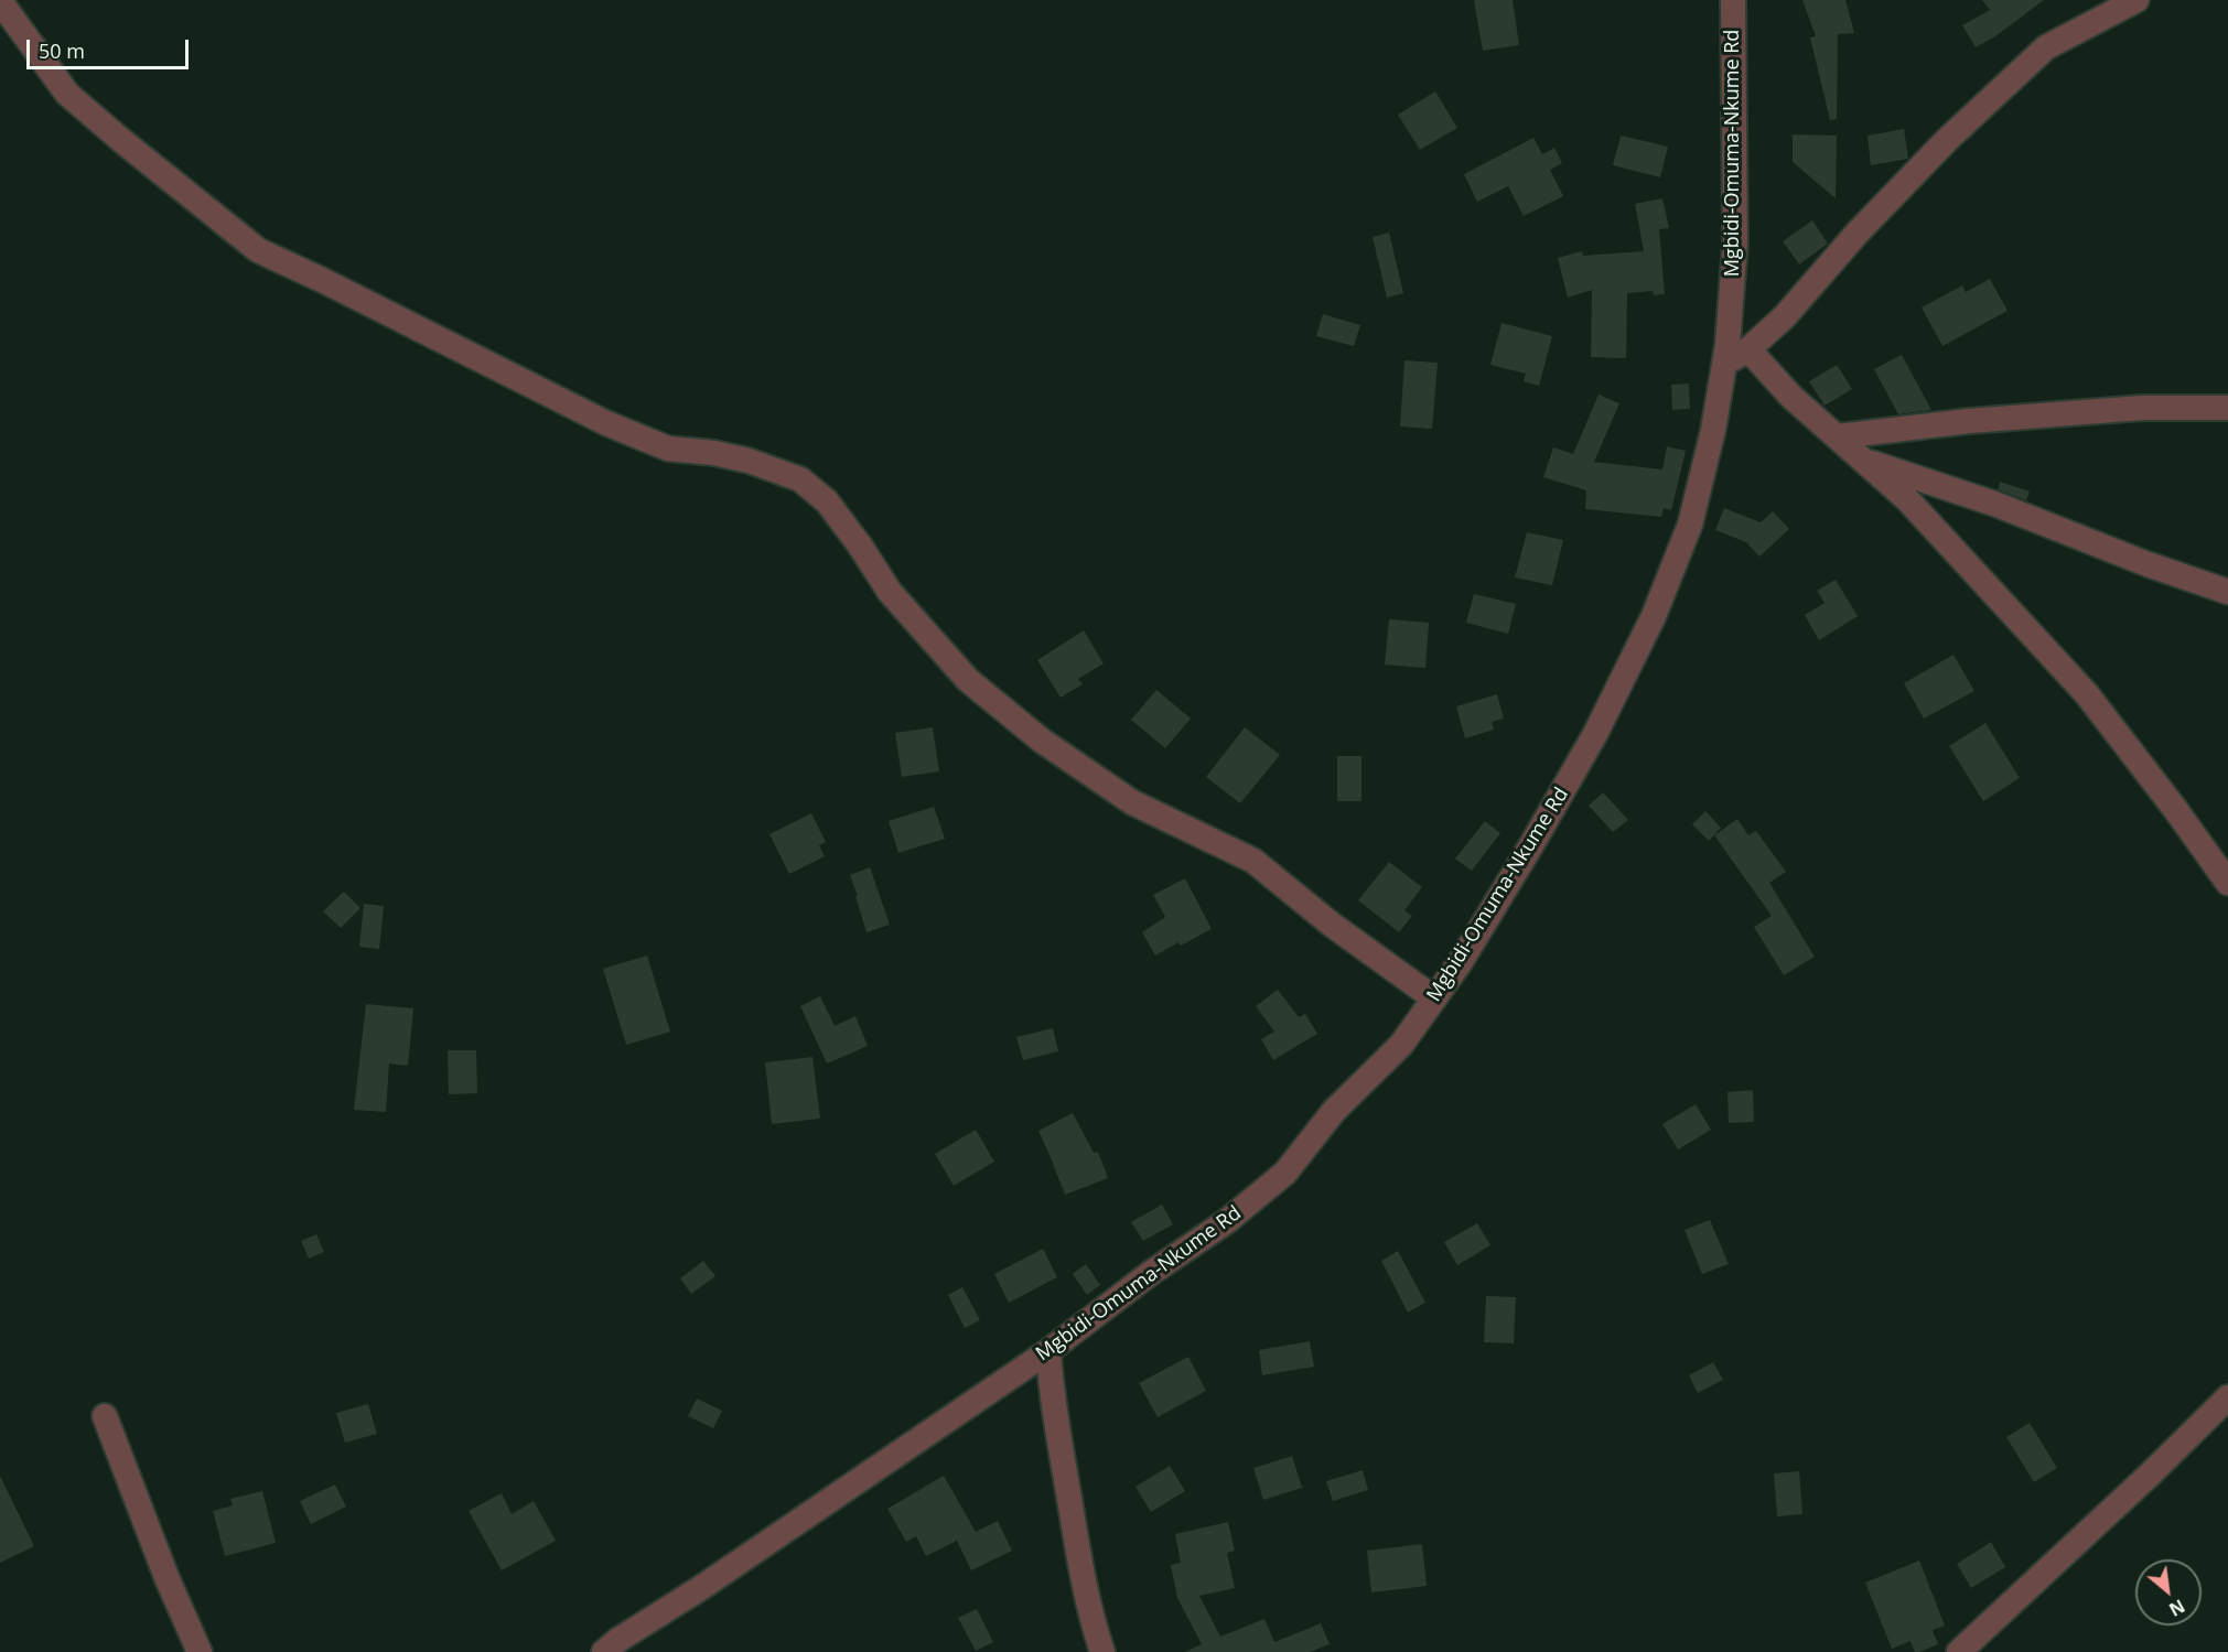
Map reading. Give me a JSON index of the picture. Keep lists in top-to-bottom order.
{
  "streets": {
    "street": ["Mgbidi-Omuma-Nkume Rd"]
  },
  "scale_bar": "50 m",
  "north": "bottom right"
}
